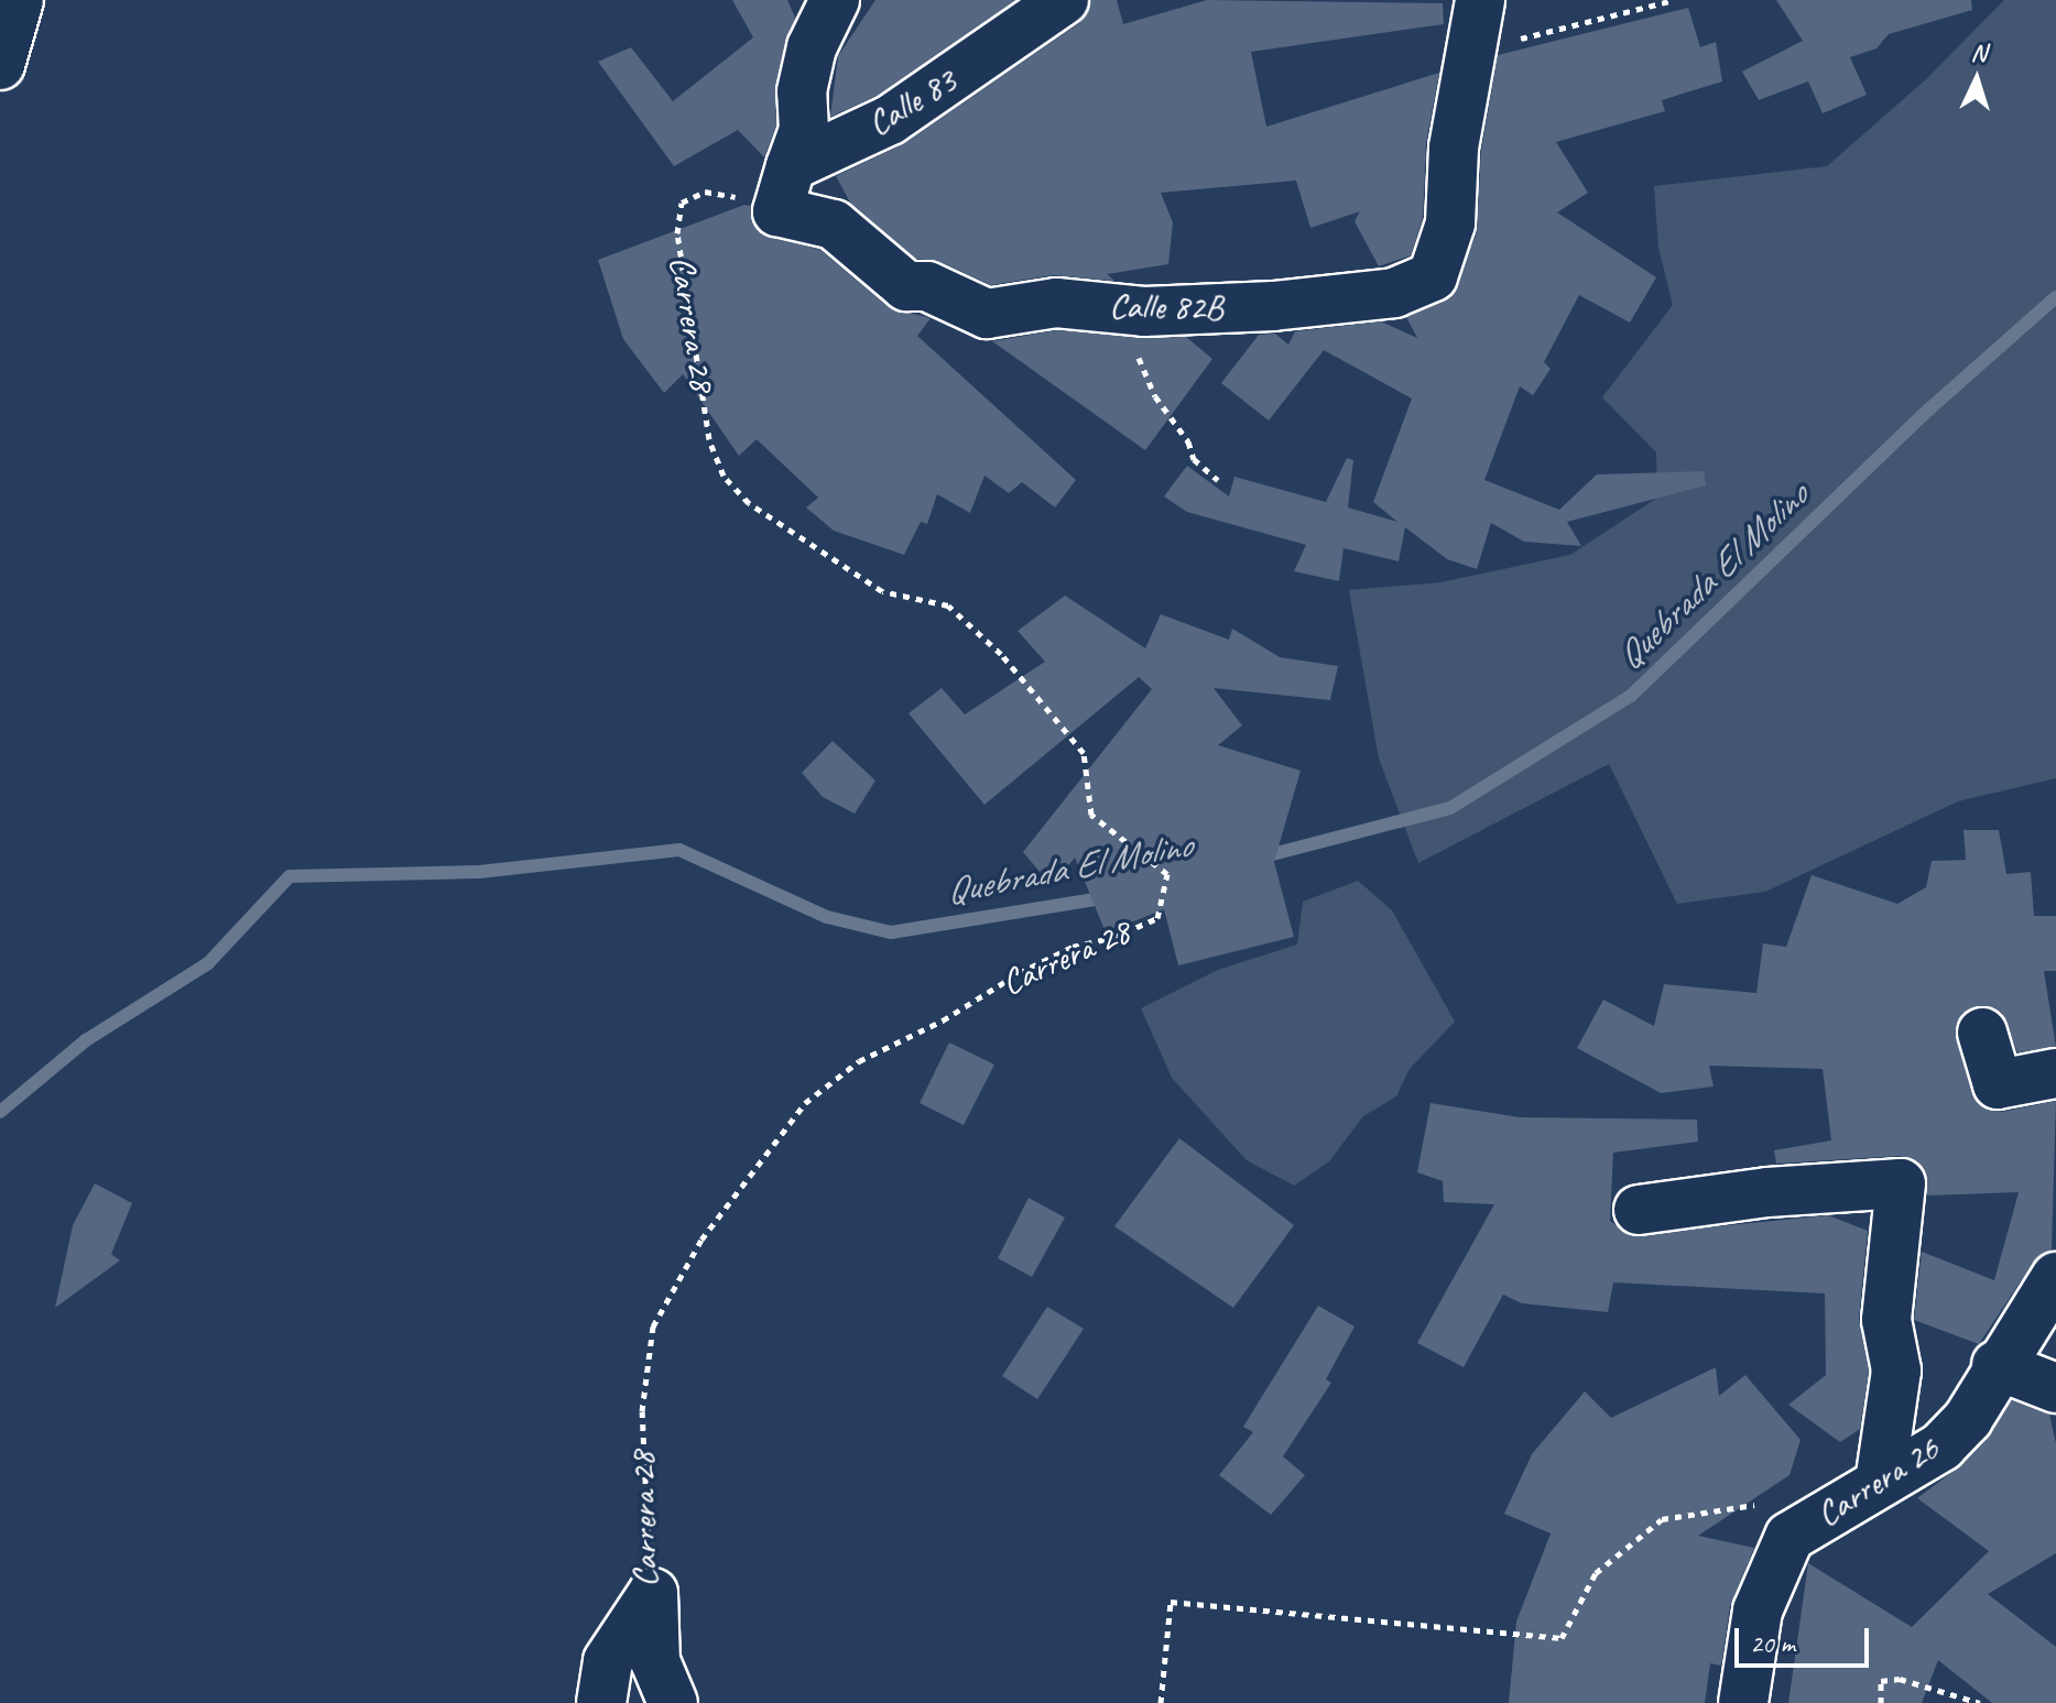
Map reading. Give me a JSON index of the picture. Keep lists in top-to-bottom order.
{
  "streets": {
    "street": [
      "Calle 83",
      "Calle 82B",
      "Carrera 28",
      "Carrera 26"
    ]
  },
  "crossings": [
    ["Calle 83", "Calle 82B"],
    ["Calle 83", "Carrera 28"],
    ["Calle 82B", "Carrera 28"]
  ],
  "water": ["Quebrada El Molino"],
  "scale_bar": "20 m",
  "north": "top"
}
